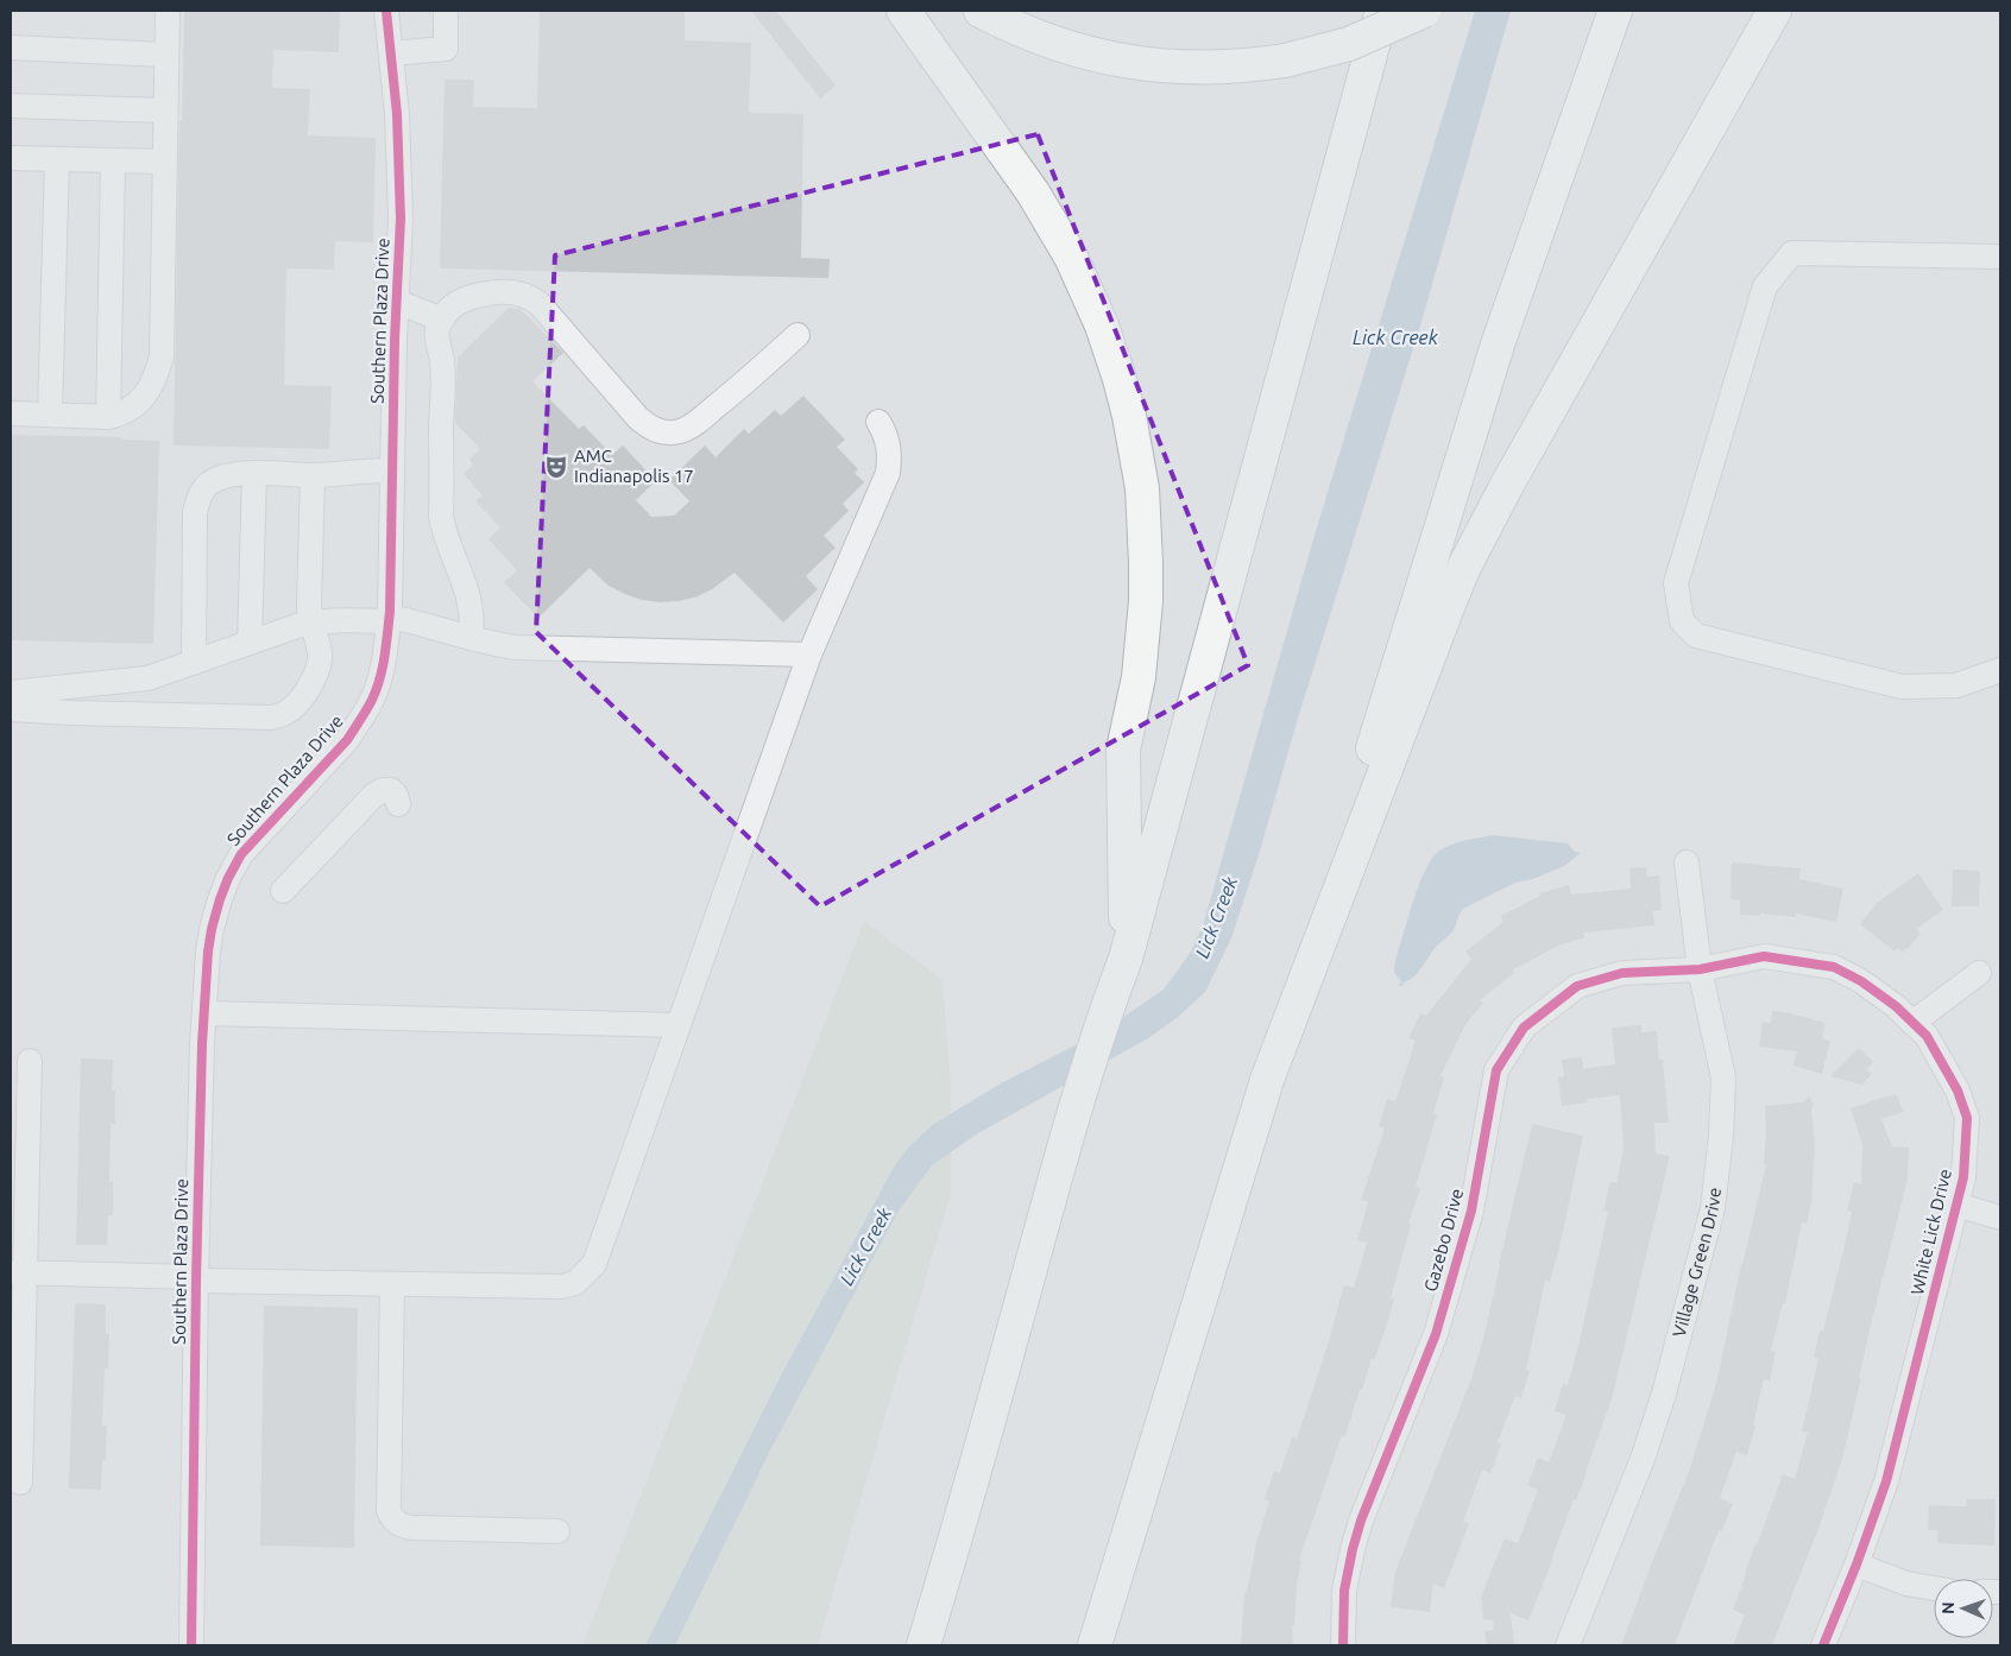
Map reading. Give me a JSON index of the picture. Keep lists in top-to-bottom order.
{
  "streets": {
    "street": [
      "Southern Plaza Drive",
      "White Lick Drive",
      "Gazebo Drive",
      "Village Green Drive"
    ]
  },
  "crossings": [
    ["White Lick Drive", "Gazebo Drive"],
    ["White Lick Drive", "Village Green Drive"],
    ["Gazebo Drive", "Village Green Drive"]
  ],
  "water": ["Lick Creek"],
  "places": {
    "theatre": ["AMC Indianapolis 17"]
  },
  "north": "left"
}
